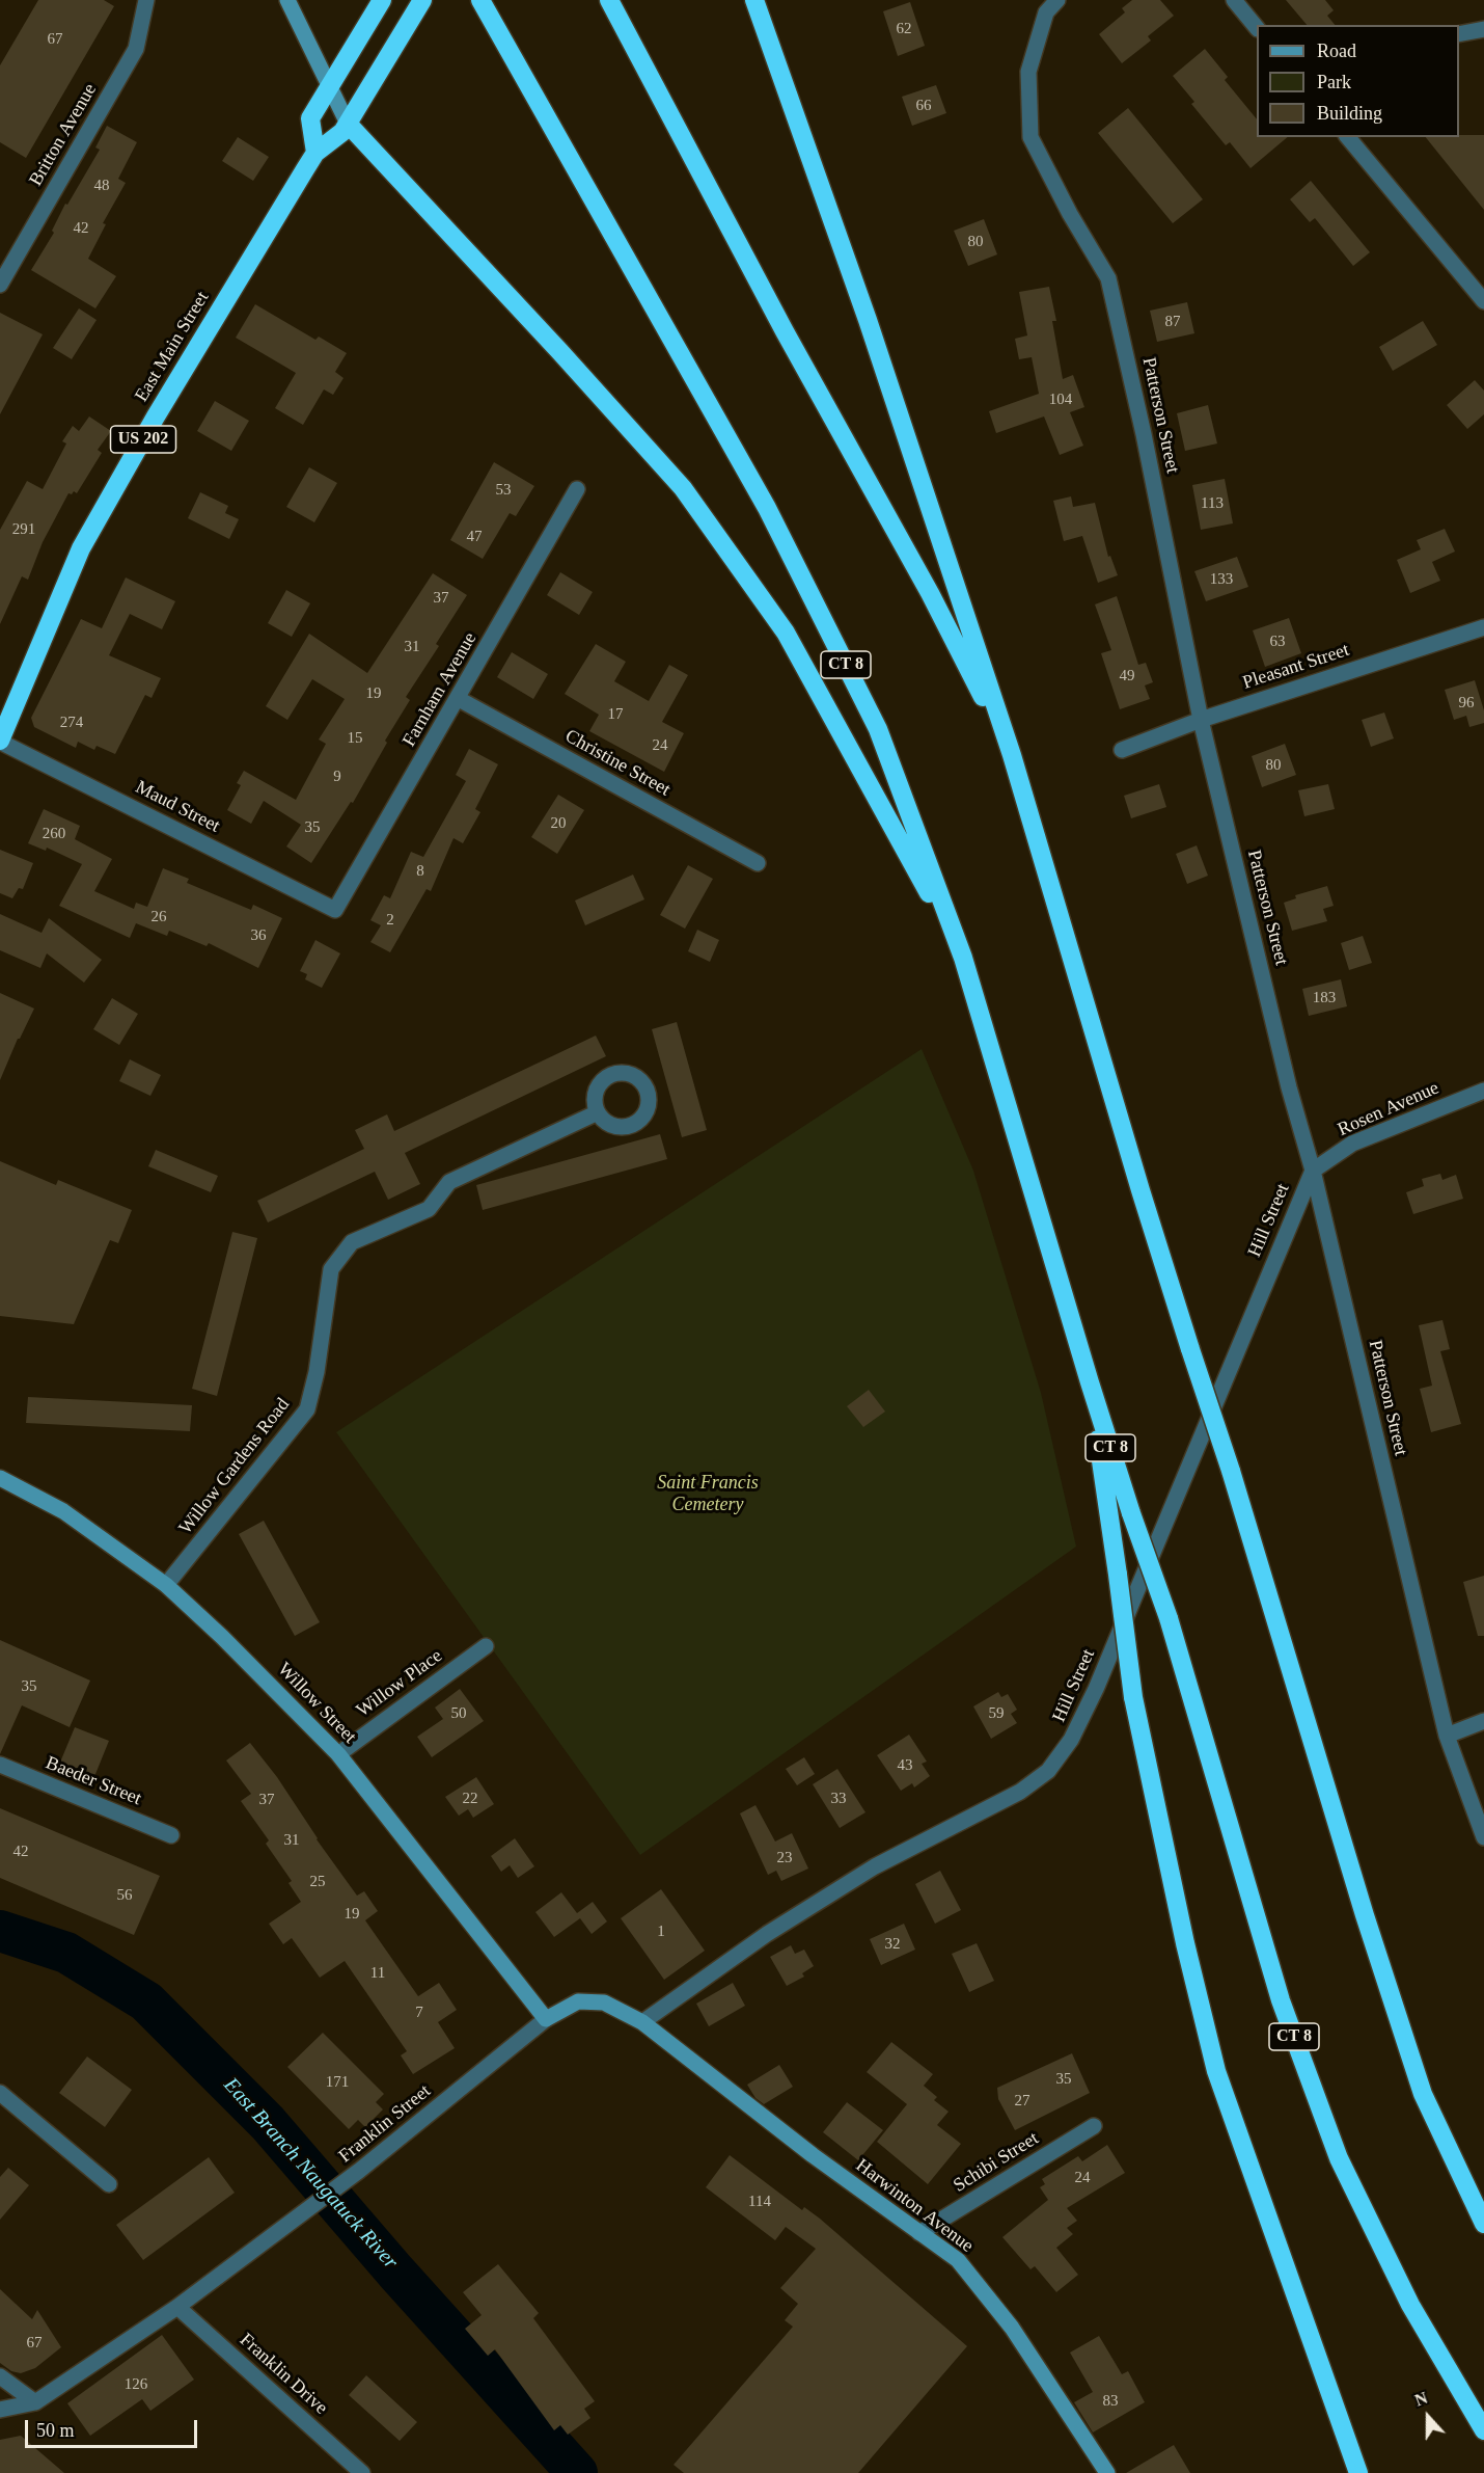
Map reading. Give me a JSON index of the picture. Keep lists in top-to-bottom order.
{
  "streets": {
    "highway": ["East Main Street", "US 202", "CT 8"],
    "main road": ["Willow Street", "Franklin Street", "Harwinton Avenue"],
    "street": [
      "Britton Avenue",
      "Patterson Street",
      "Pleasant Street",
      "Farnham Avenue",
      "Christine Street",
      "Maud Street",
      "Rosen Avenue",
      "Hill Street",
      "Willow Gardens Road",
      "Willow Place",
      "Baeder Street",
      "Schibi Street",
      "Franklin Drive"
    ]
  },
  "crossings": [
    ["East Main Street", "Maud Street"],
    ["Patterson Street", "Pleasant Street"],
    ["Patterson Street", "Rosen Avenue"],
    ["Patterson Street", "Hill Street"],
    ["Farnham Avenue", "Christine Street"],
    ["Farnham Avenue", "Maud Street"],
    ["Rosen Avenue", "Hill Street"],
    ["Hill Street", "Franklin Street"],
    ["Hill Street", "Harwinton Avenue"],
    ["Willow Gardens Road", "Willow Street"],
    ["Willow Place", "Willow Street"],
    ["Willow Street", "Franklin Street"],
    ["Franklin Street", "Harwinton Avenue"],
    ["Franklin Street", "Franklin Drive"],
    ["Schibi Street", "Harwinton Avenue"]
  ],
  "water": ["East Branch Naugatuck River"],
  "parks": ["Saint Francis Cemetery"],
  "house_numbers": [
    "62",
    "67",
    "66",
    "48",
    "42",
    "80",
    "87",
    "104",
    "53",
    "113",
    "291",
    "47",
    "133",
    "37",
    "63",
    "31",
    "49",
    "19",
    "96",
    "17",
    "274",
    "15",
    "24",
    "80",
    "9",
    "20",
    "35",
    "260",
    "8",
    "26",
    "2",
    "36",
    "183",
    "35",
    "50",
    "59",
    "43",
    "22",
    "33",
    "37",
    "31",
    "42",
    "23",
    "25",
    "56",
    "19",
    "1",
    "32",
    "11",
    "7",
    "35",
    "171",
    "27",
    "24",
    "114",
    "67",
    "126",
    "83"
  ],
  "legend": ["Road", "Park", "Building"],
  "scale_bar": "50 m",
  "north": "top"
}
